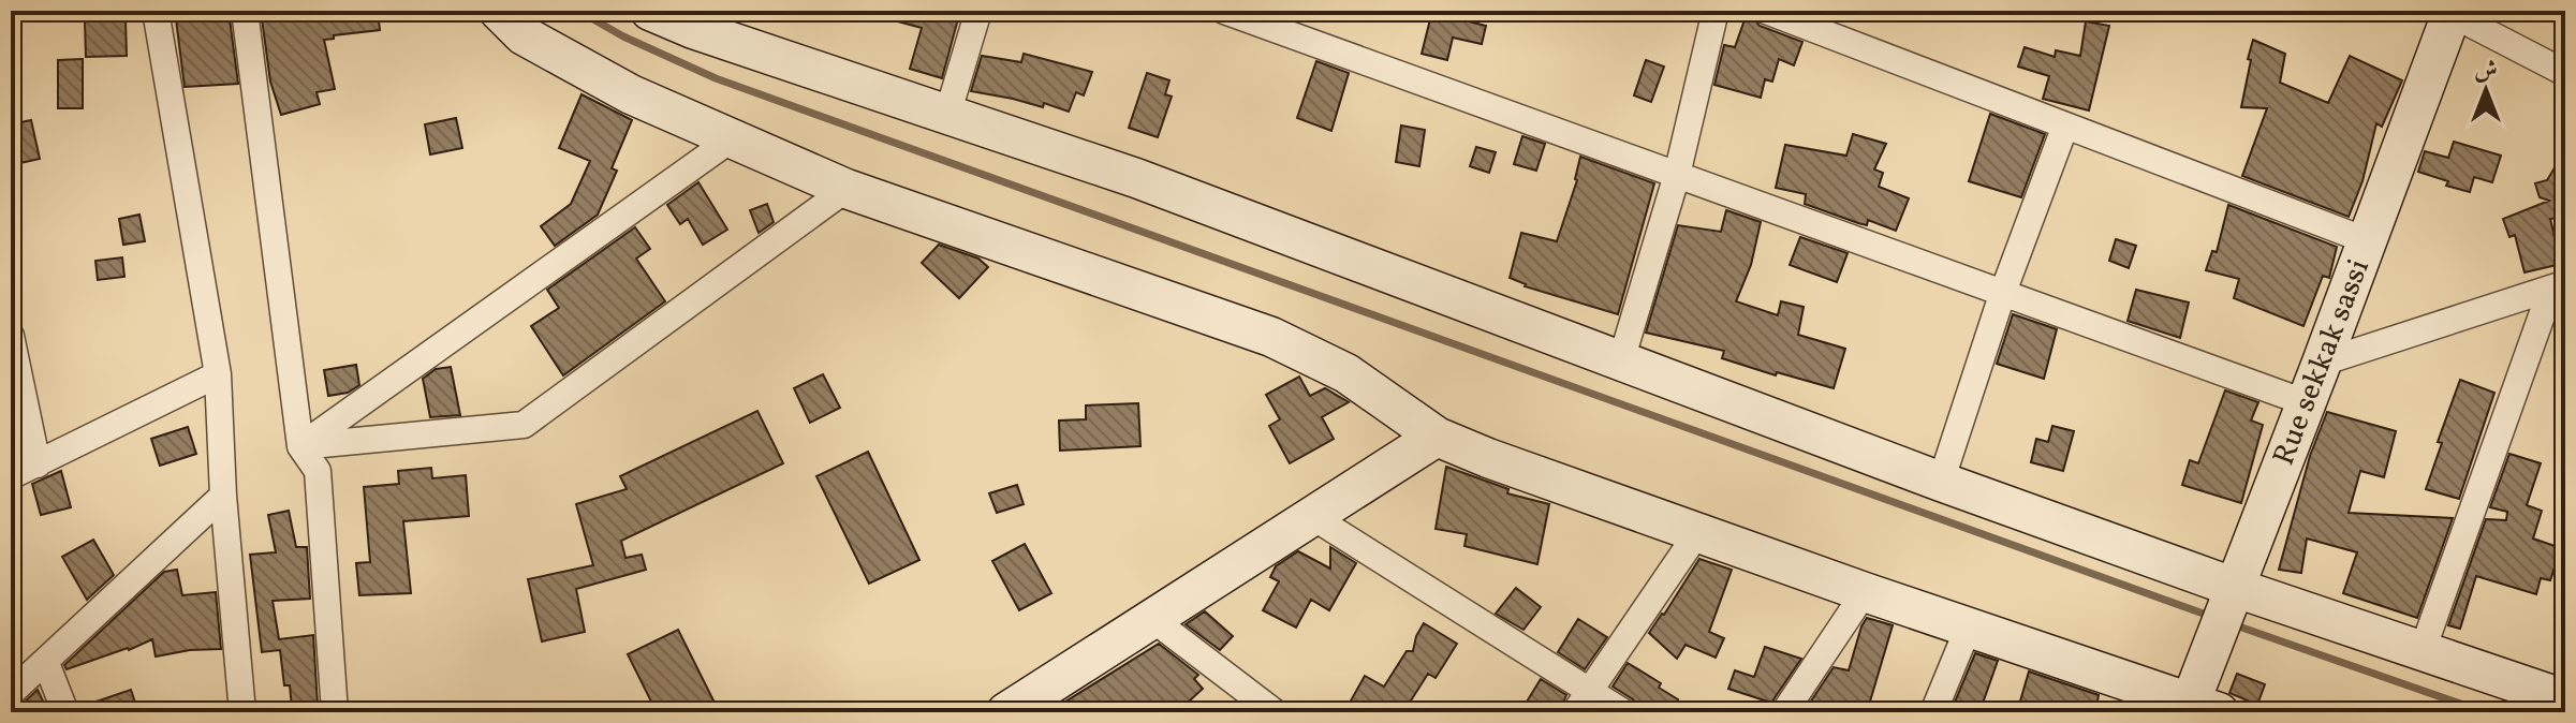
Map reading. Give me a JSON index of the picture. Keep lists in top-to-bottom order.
{
  "streets": {
    "street": ["Rue sekkak sassi"]
  },
  "north": "top"
}
